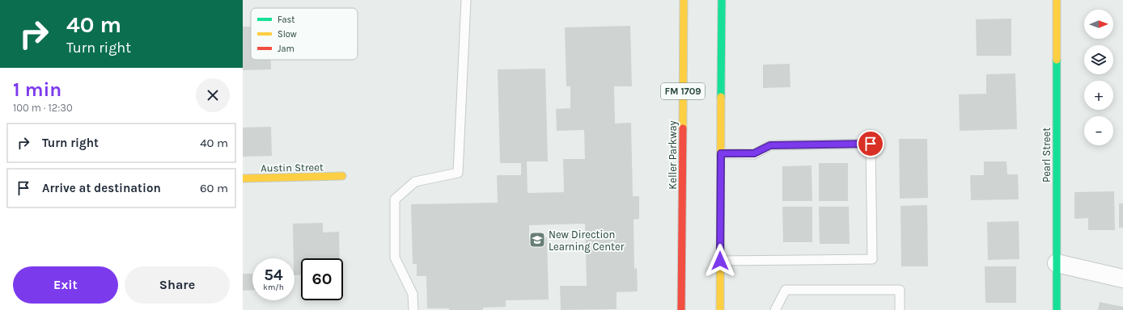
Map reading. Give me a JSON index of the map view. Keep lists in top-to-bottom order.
{
  "streets": {
    "main road": [
      "FM 1709",
      "Keller Parkway",
      "Pearl Street",
      "Austin Street"
    ]
  },
  "places": {
    "school or university": ["New Direction Learning Center"]
  },
  "legend": ["Fast", "Slow", "Jam"],
  "north": "right",
  "page": {
    "turn": ["40 m", "Turn right"],
    "map_buttons": ["+", "−"],
    "heading": ["1 min", "100 m · 12:30"],
    "list": [
      {
        "name": "Turn right",
        "value": "40 m"
      },
      {
        "name": "Arrive at destination",
        "value": "60 m"
      }
    ],
    "speed": "54 km/h",
    "limit": "60",
    "buttons": ["Exit", "Share"]
  }
}
